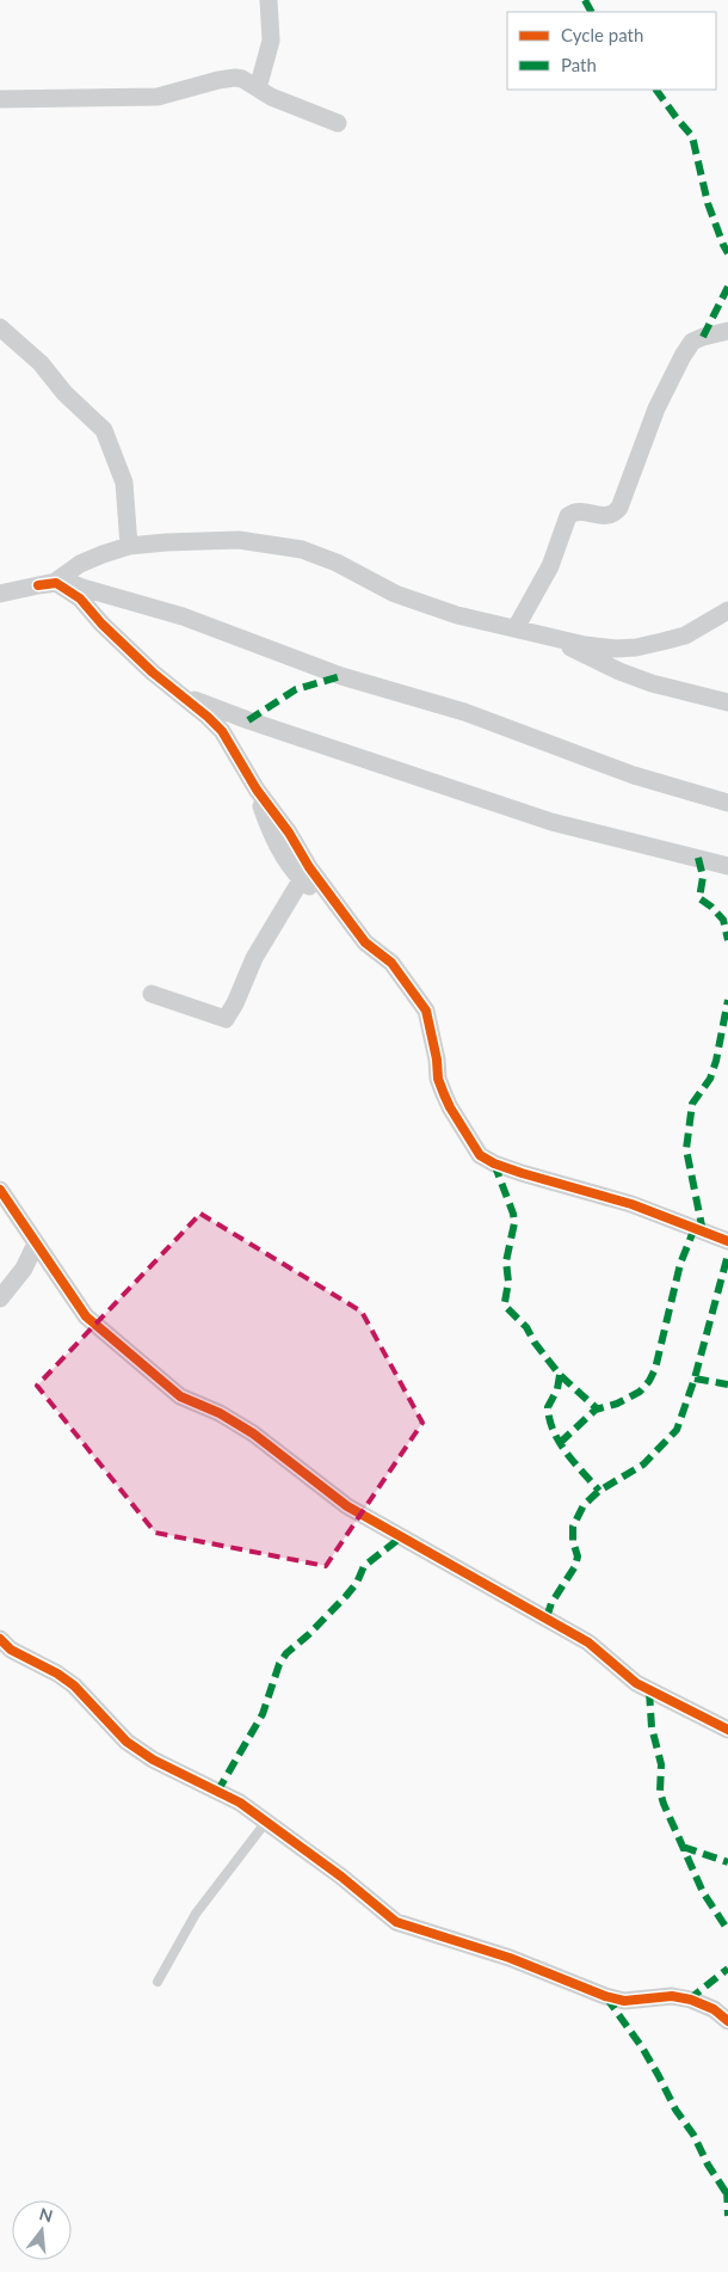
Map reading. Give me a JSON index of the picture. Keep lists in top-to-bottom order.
{
  "legend": ["Cycle path", "Path"],
  "north": "top"
}
